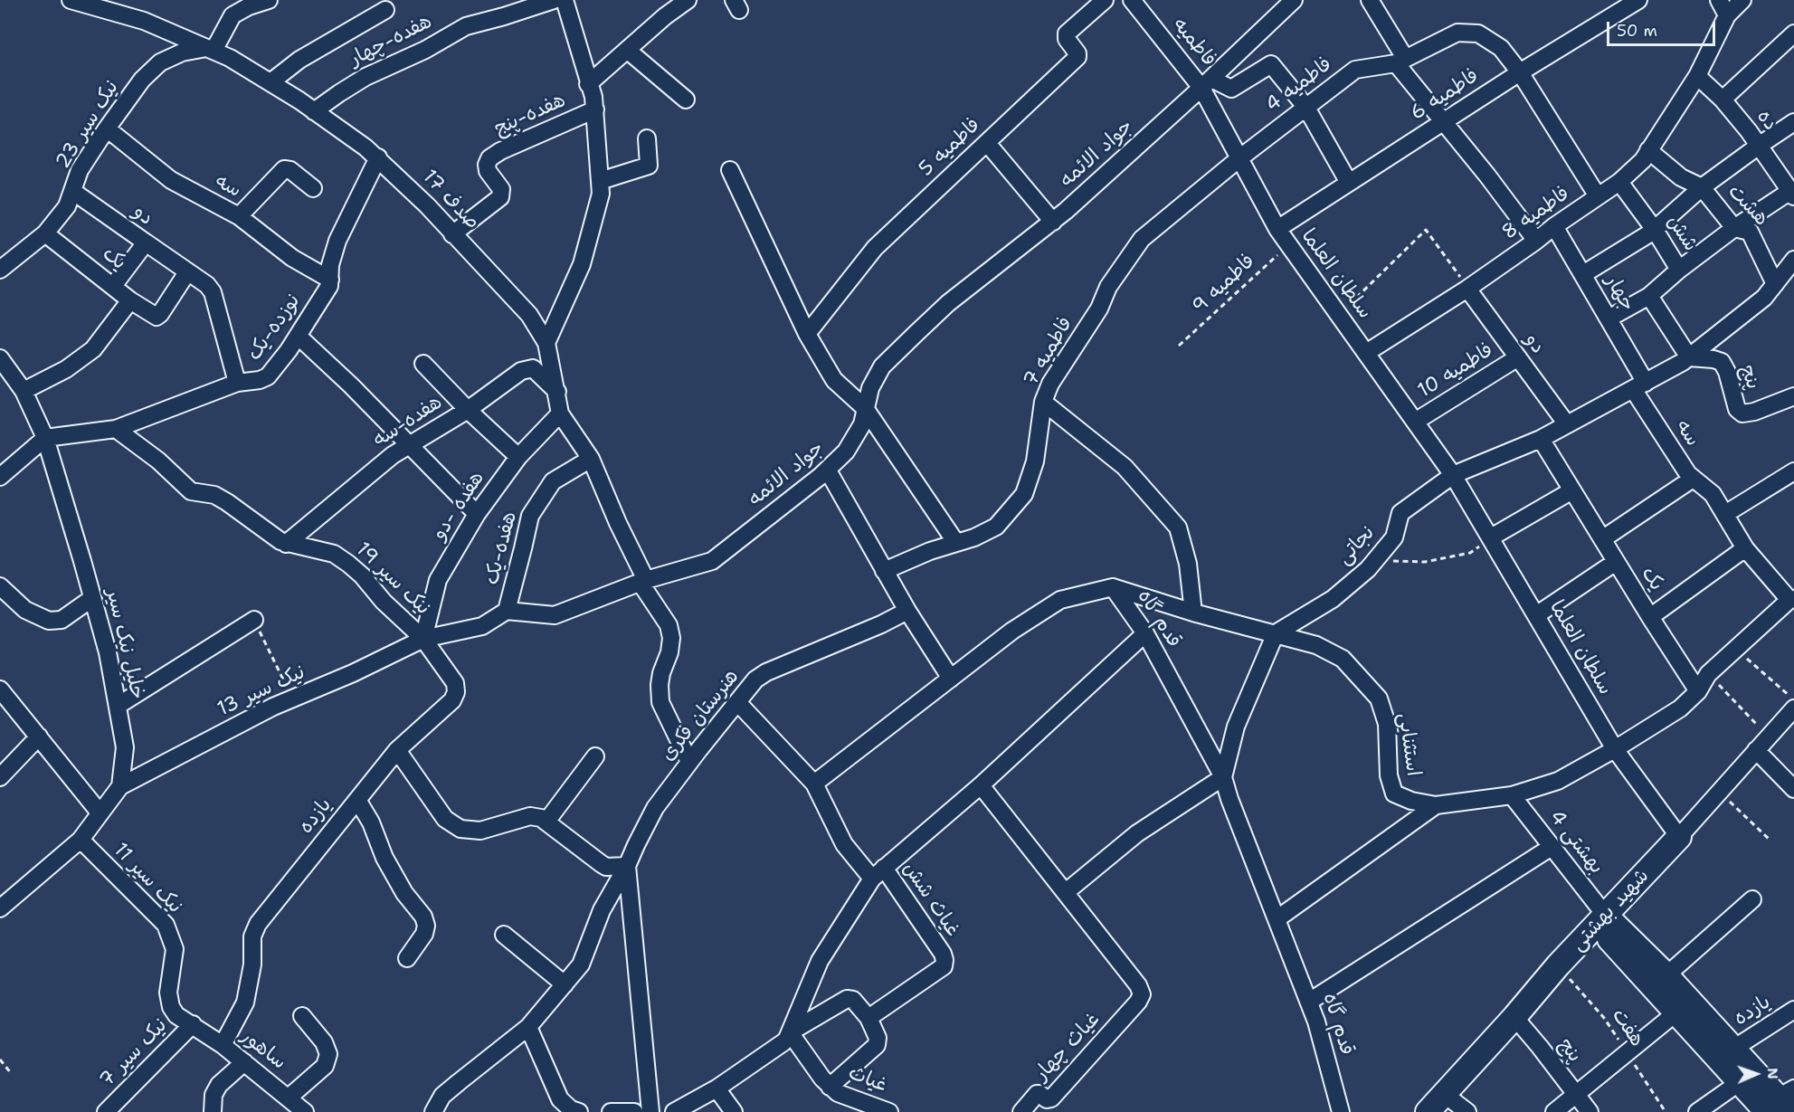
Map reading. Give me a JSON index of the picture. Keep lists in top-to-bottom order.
{
  "streets": {
    "street": [
      "هفده-چهار",
      "فاطمیه",
      "فاطمیه 4",
      "فاطمیه 6",
      "هفده-پنج",
      "ده",
      "نیک سیر 23",
      "فاطمیه 5",
      "جواد الائمه",
      "سه",
      "صدف 17",
      "هشت",
      "فاطمیه 8",
      "دو",
      "شش",
      "یک",
      "سلطان العلما",
      "جهار",
      "نوزده-یک",
      "فاطمیه 7",
      "فاطمیه 10",
      "پنج",
      "هفده-سه",
      "هفده -دو",
      "نجاتی",
      "هفده-یک",
      "نیک سیر 19",
      "قدم گاه",
      "خلیل نیک سیر",
      "نیک سیر 13",
      "هنرستان فکری",
      "استثنایی",
      "یازده",
      "بهشتی 4",
      "نیک سیر 11",
      "غیاث شش",
      "شهید بهشتی",
      "غیاث چهار",
      "ساهور",
      "نیک سیر 7",
      "غیاث"
    ],
    "path": ["فاطمیه 9", "هفت"]
  },
  "crossings": [
    ["هفده-چهار", "صدف 17"],
    ["فاطمیه", "جواد الائمه"],
    ["فاطمیه", "سلطان العلما"],
    ["فاطمیه 4", "فاطمیه 6"],
    ["فاطمیه 4", "فاطمیه 8"],
    ["فاطمیه 4", "سلطان العلما"],
    ["فاطمیه 4", "فاطمیه 7"],
    ["فاطمیه 6", "سلطان العلما"],
    ["هفده-پنج", "صدف 17"],
    ["ده", "فاطمیه 8"],
    ["نیک سیر 23", "سه"],
    ["نیک سیر 23", "صدف 17"],
    ["نیک سیر 23", "دو"],
    ["نیک سیر 23", "یک"],
    ["جواد الائمه", "صدف 17"],
    ["جواد الائمه", "سلطان العلما"],
    ["جواد الائمه", "هفده-یک"],
    ["سه", "جهار"],
    ["سه", "نوزده-یک"],
    ["صدف 17", "نوزده-یک"],
    ["صدف 17", "هفده-سه"],
    ["صدف 17", "هفده -دو"],
    ["صدف 17", "هفده-یک"],
    ["صدف 17", "هنرستان فکری"],
    ["هشت", "فاطمیه 8"],
    ["فاطمیه 8", "دو"],
    ["فاطمیه 8", "شش"],
    ["فاطمیه 8", "سلطان العلما"],
    ["فاطمیه 8", "جهار"],
    ["دو", "یک"],
    ["دو", "فاطمیه 10"],
    ["شش", "جهار"],
    ["یک", "استثنایی"],
    ["سلطان العلما", "فاطمیه 9"],
    ["سلطان العلما", "فاطمیه 7"],
    ["سلطان العلما", "فاطمیه 10"],
    ["سلطان العلما", "نجاتی"],
    ["سلطان العلما", "استثنایی"],
    ["سلطان العلما", "شهید بهشتی"],
    ["نوزده-یک", "نیک سیر 19"],
    ["پنج", "شهید بهشتی"],
    ["هفده-سه", "نیک سیر 19"],
    ["هفده -دو", "نیک سیر 19"],
    ["هفده -دو", "نیک سیر 13"],
    ["هفده -دو", "یازده"],
    ["نجاتی", "استثنایی"],
    ["نیک سیر 19", "نیک سیر 13"],
    ["نیک سیر 19", "یازده"],
    ["قدم گاه", "استثنایی"],
    ["قدم گاه", "غیاث شش"],
    ["خلیل نیک سیر", "نیک سیر 13"],
    ["نیک سیر 13", "یازده"],
    ["استثنایی", "بهشتی 4"],
    ["یازده", "ساهور"],
    ["بهشتی 4", "شهید بهشتی"],
    ["نیک سیر 11", "ساهور"],
    ["نیک سیر 11", "نیک سیر 7"],
    ["شهید بهشتی", "هفت"],
    ["ساهور", "نیک سیر 7"]
  ],
  "scale_bar": "50 m",
  "north": "right"
}
